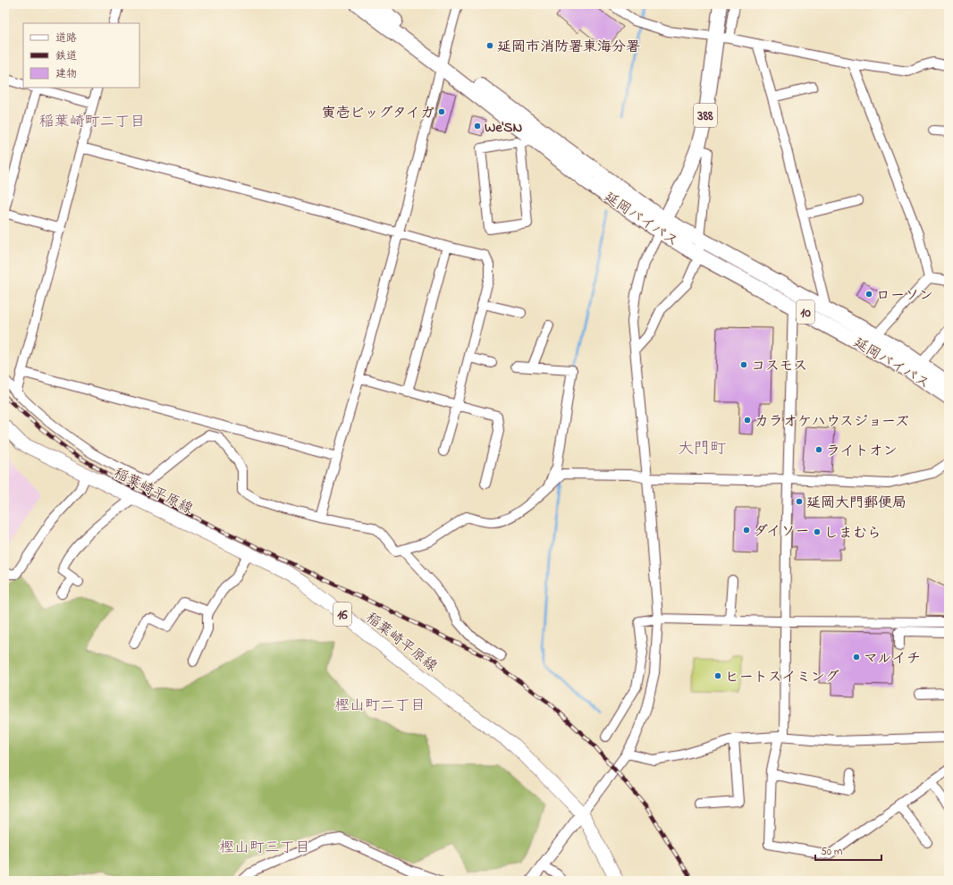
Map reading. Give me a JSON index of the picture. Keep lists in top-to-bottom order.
{
  "streets": {
    "highway": ["388", "延岡バイパス", "10"],
    "main road": ["稲葉崎平原線", "16"]
  },
  "crossings": [
    ["388", "延岡バイパス"]
  ],
  "districts": [
    "稲葉崎町二丁目",
    "大門町",
    "樫山町二丁目",
    "樫山町三丁目"
  ],
  "places": [
    "延岡市消防署東海分署",
    "寅壱ビッグタイガ",
    "We'SN",
    "ローソン",
    "コスモス",
    "カラオケハウスジョーズ",
    "ライトオン",
    "延岡大門郵便局",
    "ダイソー",
    "しまむら",
    "マルイチ",
    "ヒートスイミング"
  ],
  "legend": ["道路", "鉄道", "建物"],
  "scale_bar": "50 m"
}
